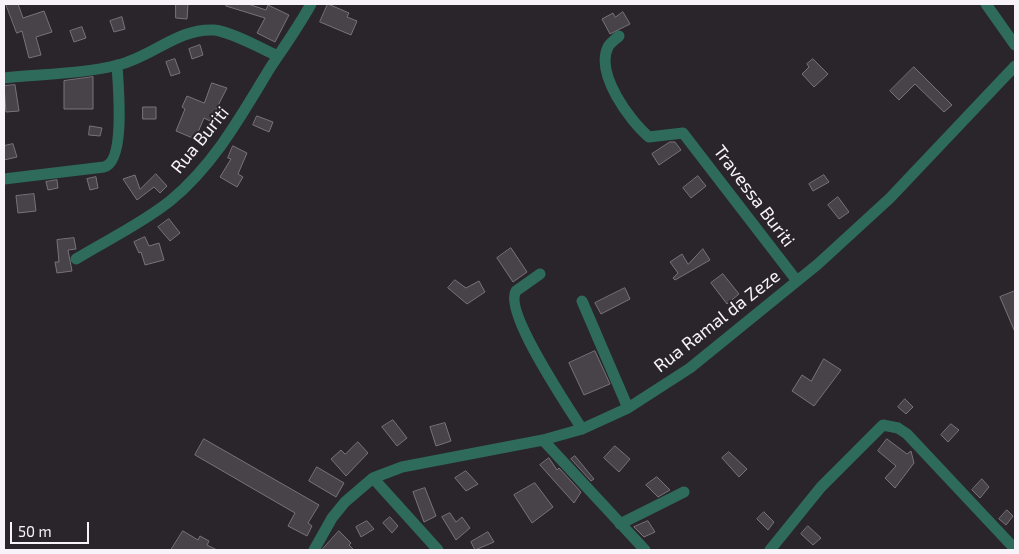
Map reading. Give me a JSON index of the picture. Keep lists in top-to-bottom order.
{
  "streets": {
    "street": ["Rua Buriti", "Travessa Buriti", "Rua Ramal da Zeze"]
  },
  "crossings": [
    ["Travessa Buriti", "Rua Ramal da Zeze"]
  ],
  "scale_bar": "50 m"
}
